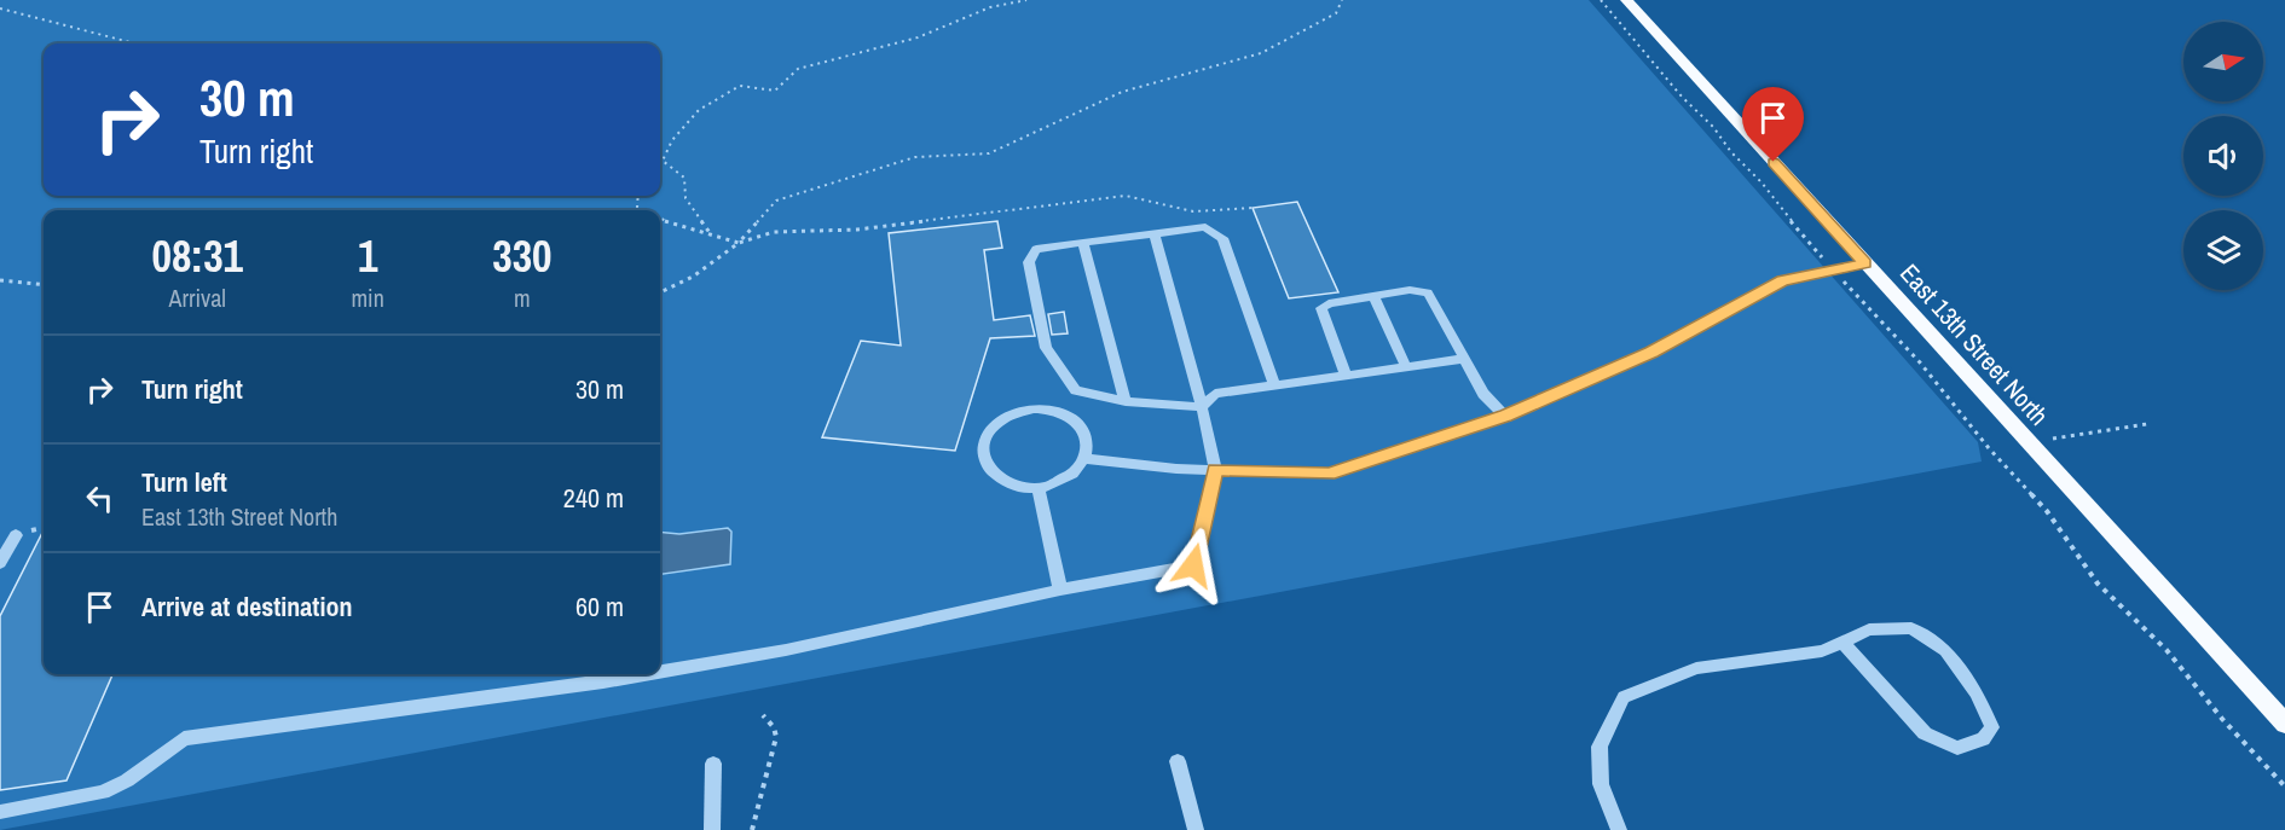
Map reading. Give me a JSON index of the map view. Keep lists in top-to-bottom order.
{
  "streets": {
    "main road": ["East 13th Street North"]
  },
  "north": "right",
  "page": {
    "turn": ["30 m", "Turn right"],
    "eta": [
      "08:31",
      "Arrival",
      "1",
      "min",
      "330",
      "m"
    ],
    "list": [
      {
        "name": "Turn right",
        "value": "30 m"
      },
      {
        "name": "Turn left",
        "note": "East 13th Street North",
        "value": "240 m"
      },
      {
        "name": "Arrive at destination",
        "value": "60 m"
      }
    ]
  }
}
